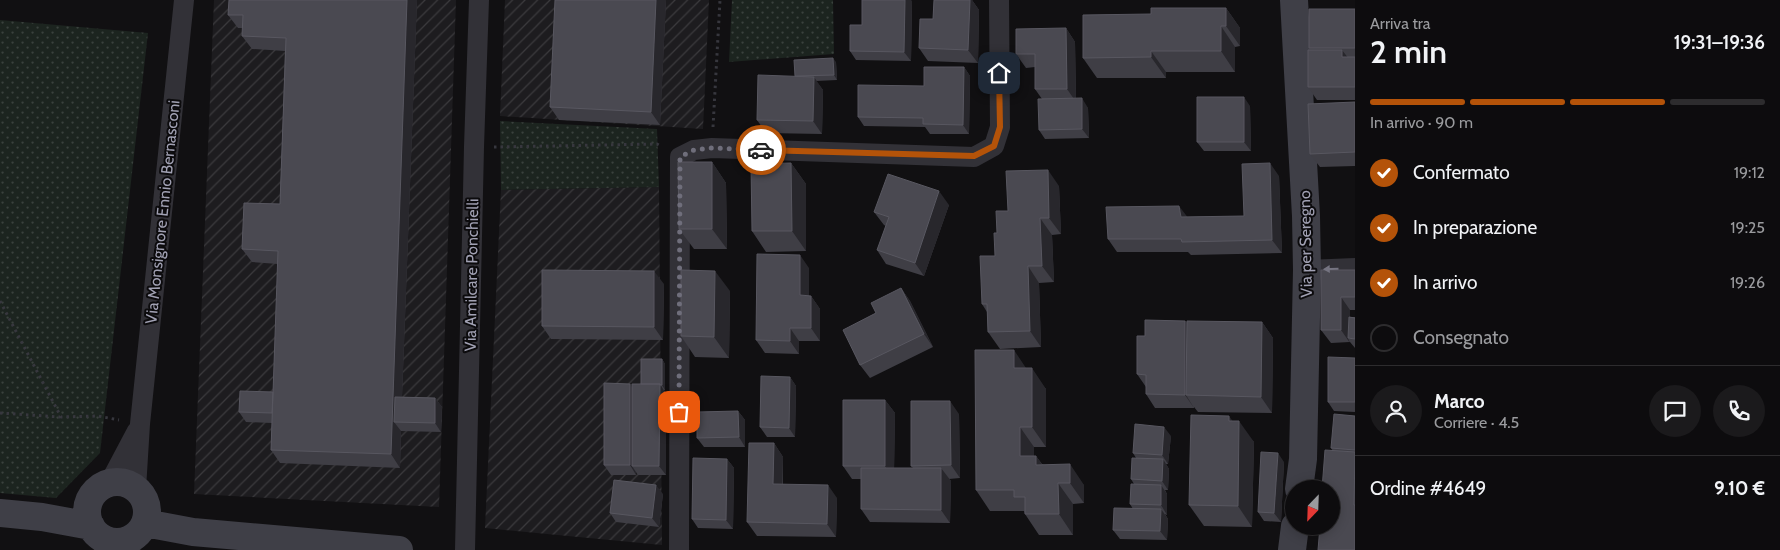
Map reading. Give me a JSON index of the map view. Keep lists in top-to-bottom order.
{
  "streets": {
    "street": ["Via Monsignore Ennio Bernasconi", "Via per Seregno", "Via Amilcare Ponchielli"]
  },
  "north": "bottom left",
  "page": {
    "heading": ["2 min", "Arriva tra", "19:31–19:36"],
    "panel": [
      "Marco",
      "Corriere · 4.5",
      "Ordine #4649",
      "9.10 €"
    ],
    "bar": "In arrivo · 90 m",
    "list": [
      ["Confermato", "19:12"],
      ["In preparazione", "19:25"],
      ["In arrivo", "19:26"],
      "Consegnato"
    ]
  }
}
